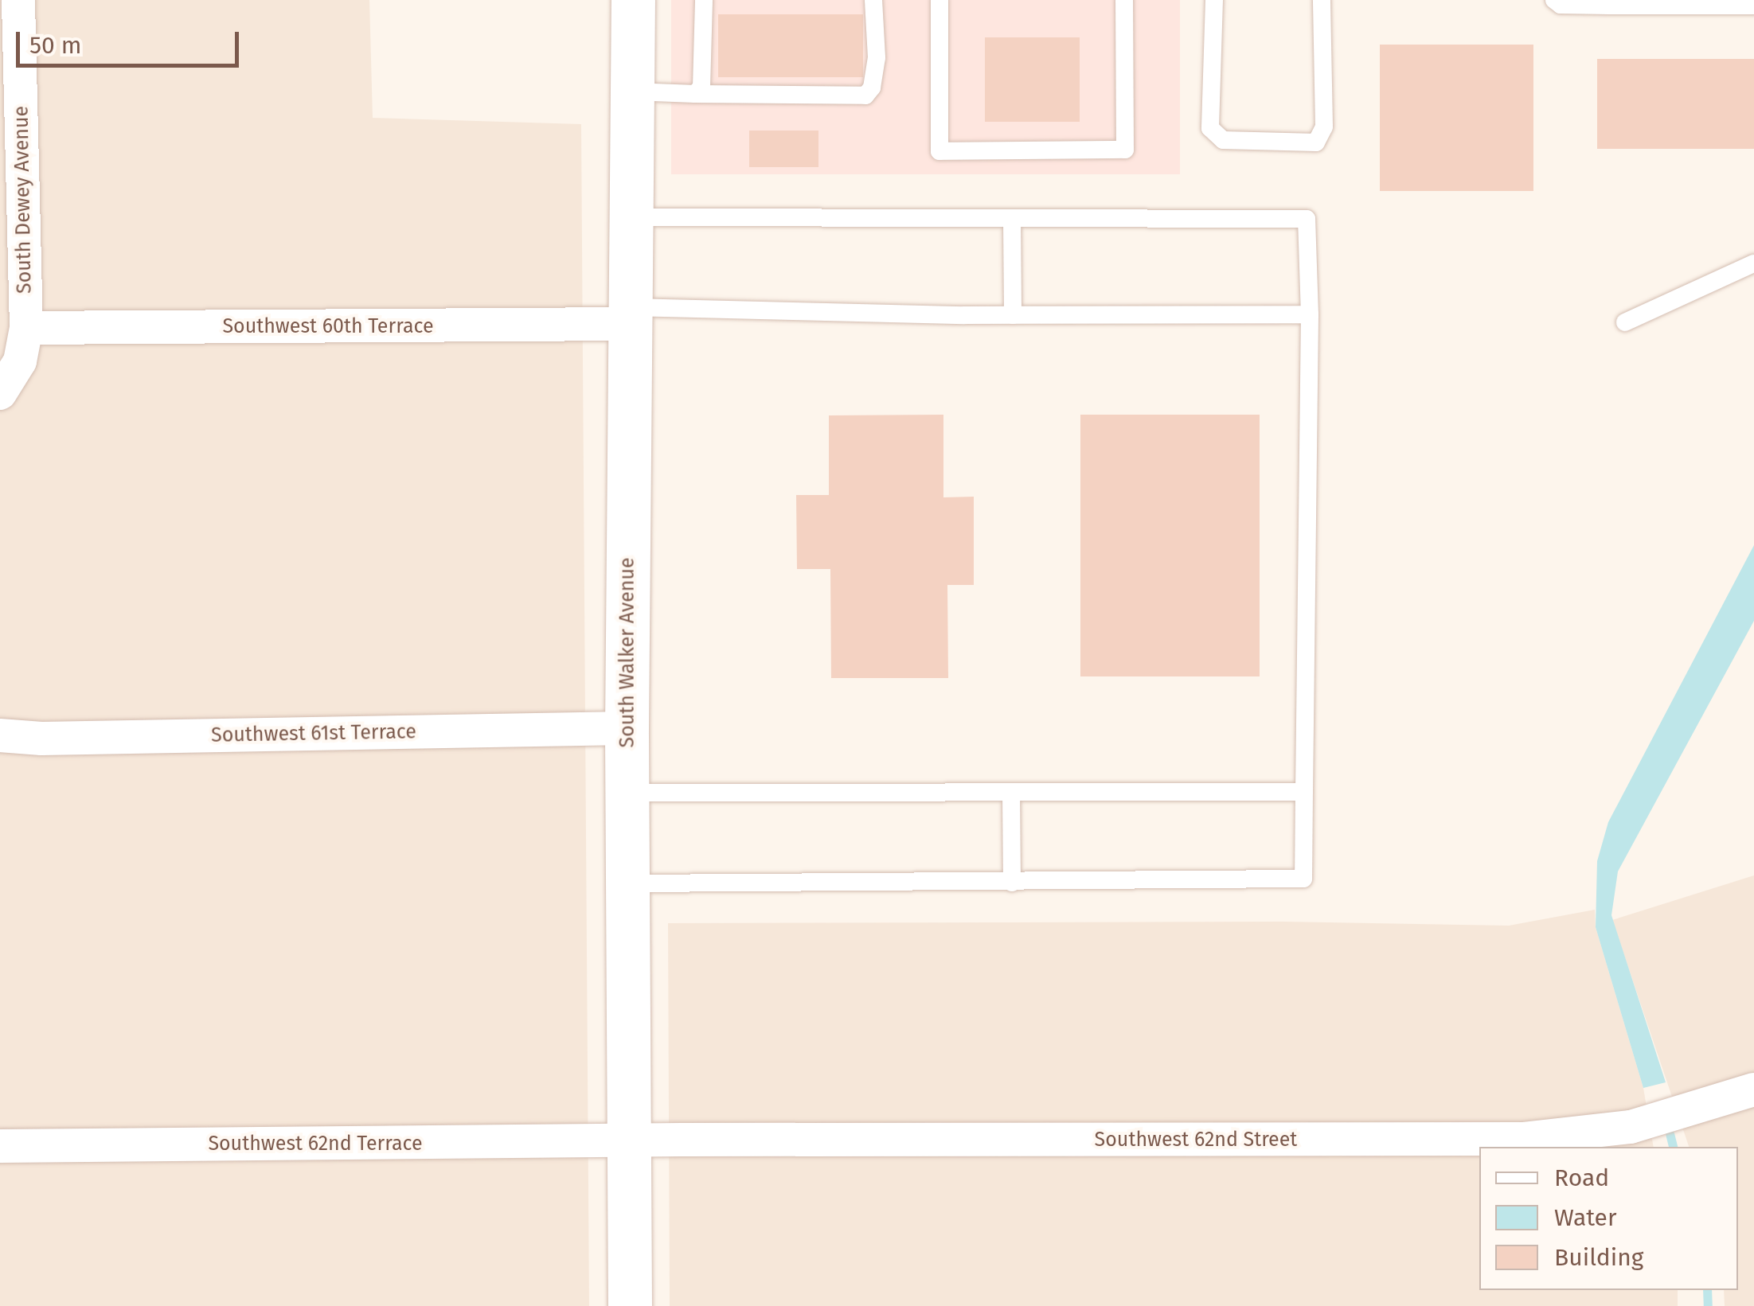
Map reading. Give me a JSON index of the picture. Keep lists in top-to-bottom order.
{
  "streets": {
    "main road": ["South Walker Avenue"],
    "street": [
      "South Dewey Avenue",
      "Southwest 60th Terrace",
      "Southwest 61st Terrace",
      "Southwest 62nd Street",
      "Southwest 62nd Terrace"
    ]
  },
  "crossings": [
    ["South Dewey Avenue", "Southwest 60th Terrace"],
    ["Southwest 60th Terrace", "South Walker Avenue"],
    ["South Walker Avenue", "Southwest 61st Terrace"],
    ["South Walker Avenue", "Southwest 62nd Street"],
    ["South Walker Avenue", "Southwest 62nd Terrace"],
    ["Southwest 62nd Street", "Southwest 62nd Terrace"]
  ],
  "legend": ["Road", "Water", "Building"],
  "scale_bar": "50 m"
}
